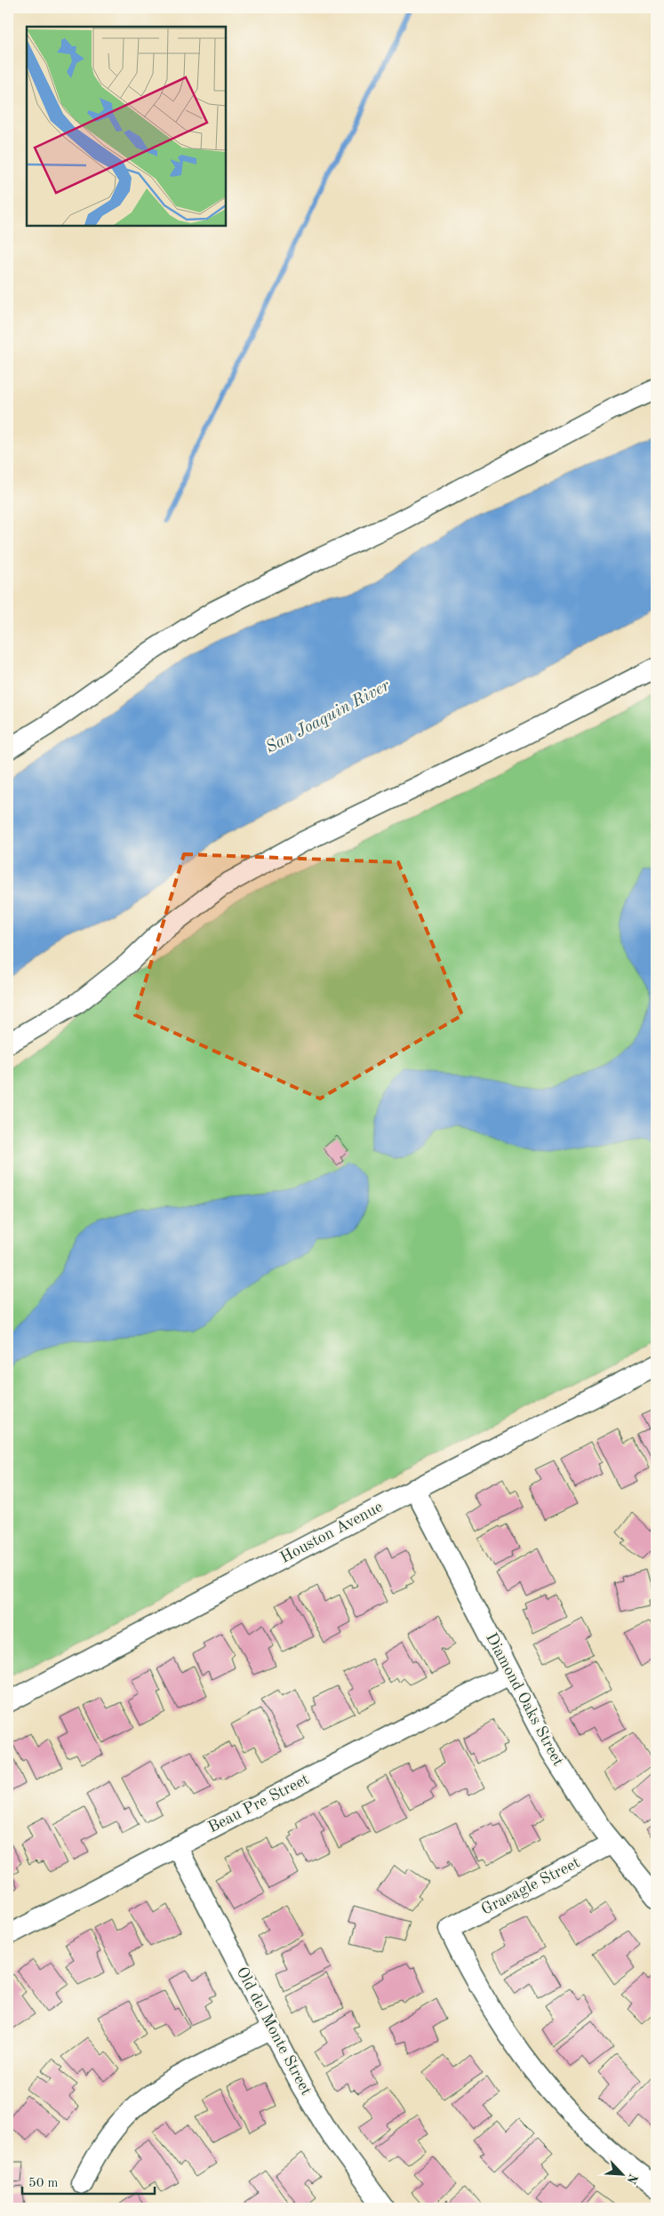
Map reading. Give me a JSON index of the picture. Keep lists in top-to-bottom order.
{
  "streets": {
    "street": [
      "Houston Avenue",
      "Diamond Oaks Street",
      "Beau Pre Street",
      "Graeagle Street",
      "Old del Monte Street"
    ]
  },
  "crossings": [
    ["Houston Avenue", "Diamond Oaks Street"],
    ["Diamond Oaks Street", "Beau Pre Street"],
    ["Diamond Oaks Street", "Graeagle Street"],
    ["Beau Pre Street", "Old del Monte Street"]
  ],
  "water": ["San Joaquin River"],
  "scale_bar": "50 m",
  "north": "bottom right"
}
